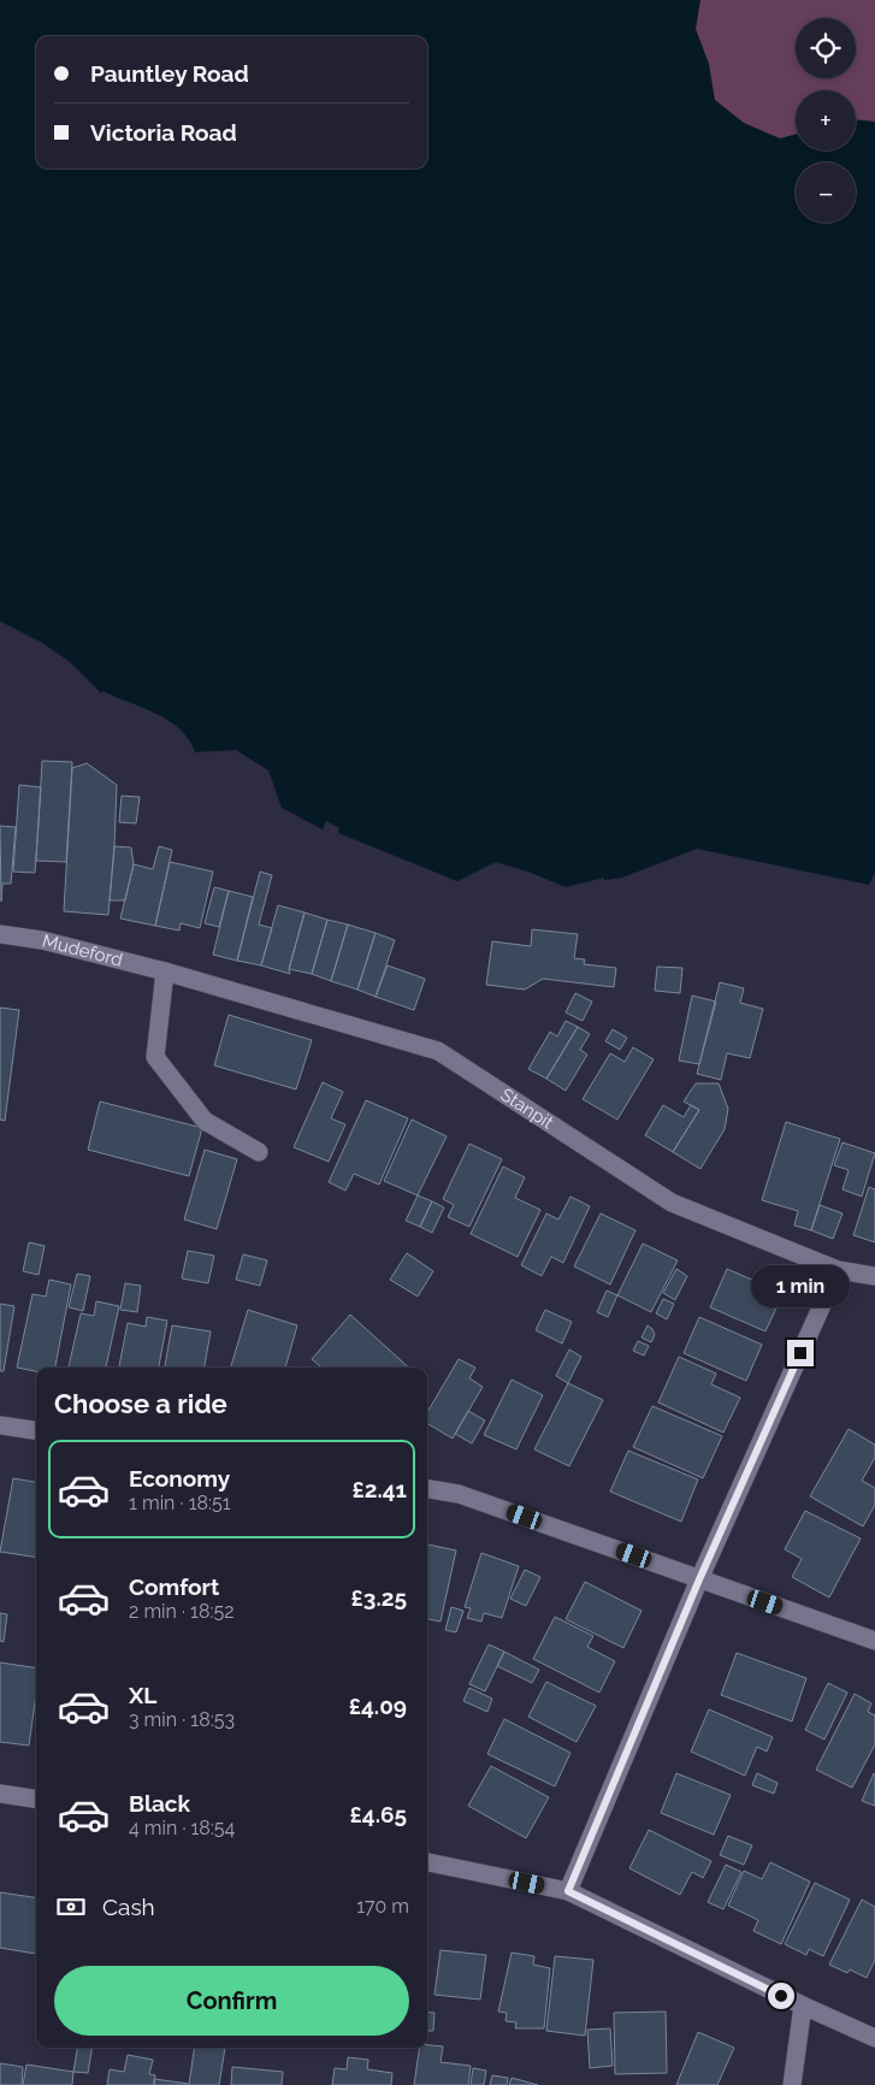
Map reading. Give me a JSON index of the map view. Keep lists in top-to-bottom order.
{
  "streets": {
    "street": ["Mudeford", "Stanpit"]
  },
  "crossings": [
    ["Mudeford", "Stanpit"]
  ],
  "page": {
    "map_buttons": ["+", "−"],
    "banner": ["Pauntley Road", "Victoria Road"],
    "bubble": "1 min",
    "heading": "Choose a ride",
    "list": [
      {
        "name": "Economy",
        "note": "1 min · 18:51",
        "value": "£2.41"
      },
      {
        "name": "Comfort",
        "note": "2 min · 18:52",
        "value": "£3.25"
      },
      {
        "name": "XL",
        "note": "3 min · 18:53",
        "value": "£4.09"
      },
      {
        "name": "Black",
        "note": "4 min · 18:54",
        "value": "£4.65"
      }
    ],
    "pay": ["Cash", "170 m"],
    "buttons": "Confirm"
  }
}
